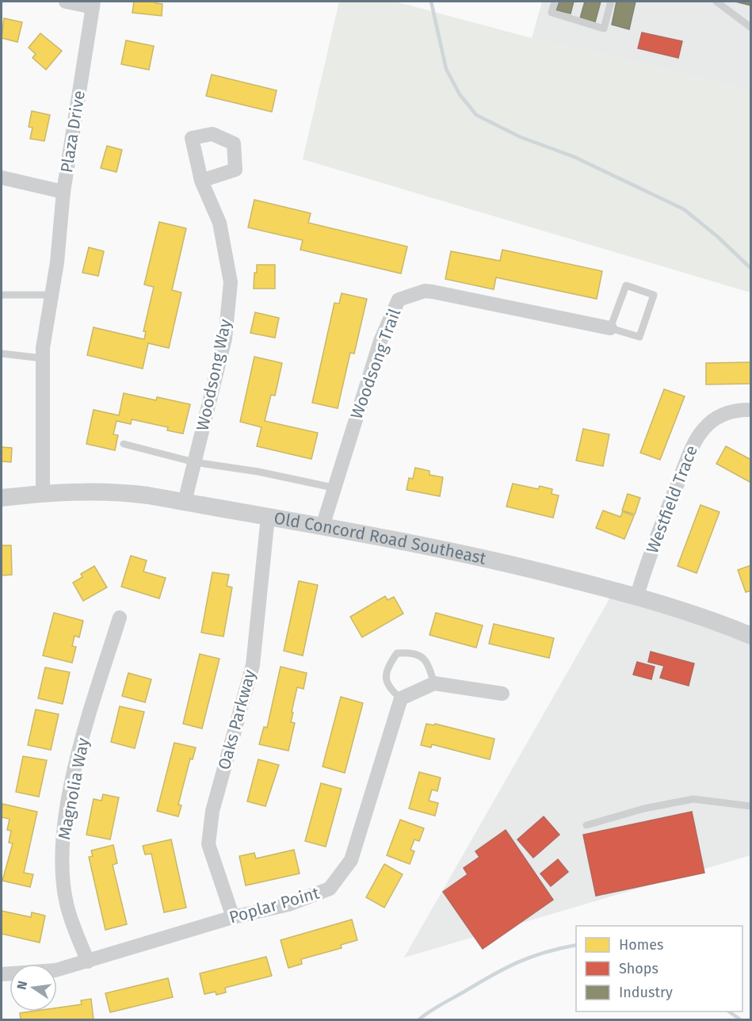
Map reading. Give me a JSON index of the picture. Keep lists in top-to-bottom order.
{
  "streets": {
    "street": [
      "Plaza Drive",
      "Woodsong Trail",
      "Woodsong Way",
      "Westfield Trace",
      "Old Concord Road Southeast",
      "Oaks Parkway",
      "Magnolia Way",
      "Poplar Point"
    ]
  },
  "crossings": [
    ["Plaza Drive", "Old Concord Road Southeast"],
    ["Woodsong Trail", "Old Concord Road Southeast"],
    ["Woodsong Way", "Old Concord Road Southeast"],
    ["Westfield Trace", "Old Concord Road Southeast"],
    ["Old Concord Road Southeast", "Oaks Parkway"],
    ["Oaks Parkway", "Poplar Point"],
    ["Magnolia Way", "Poplar Point"]
  ],
  "legend": ["Homes", "Shops", "Industry"],
  "north": "left"
}
